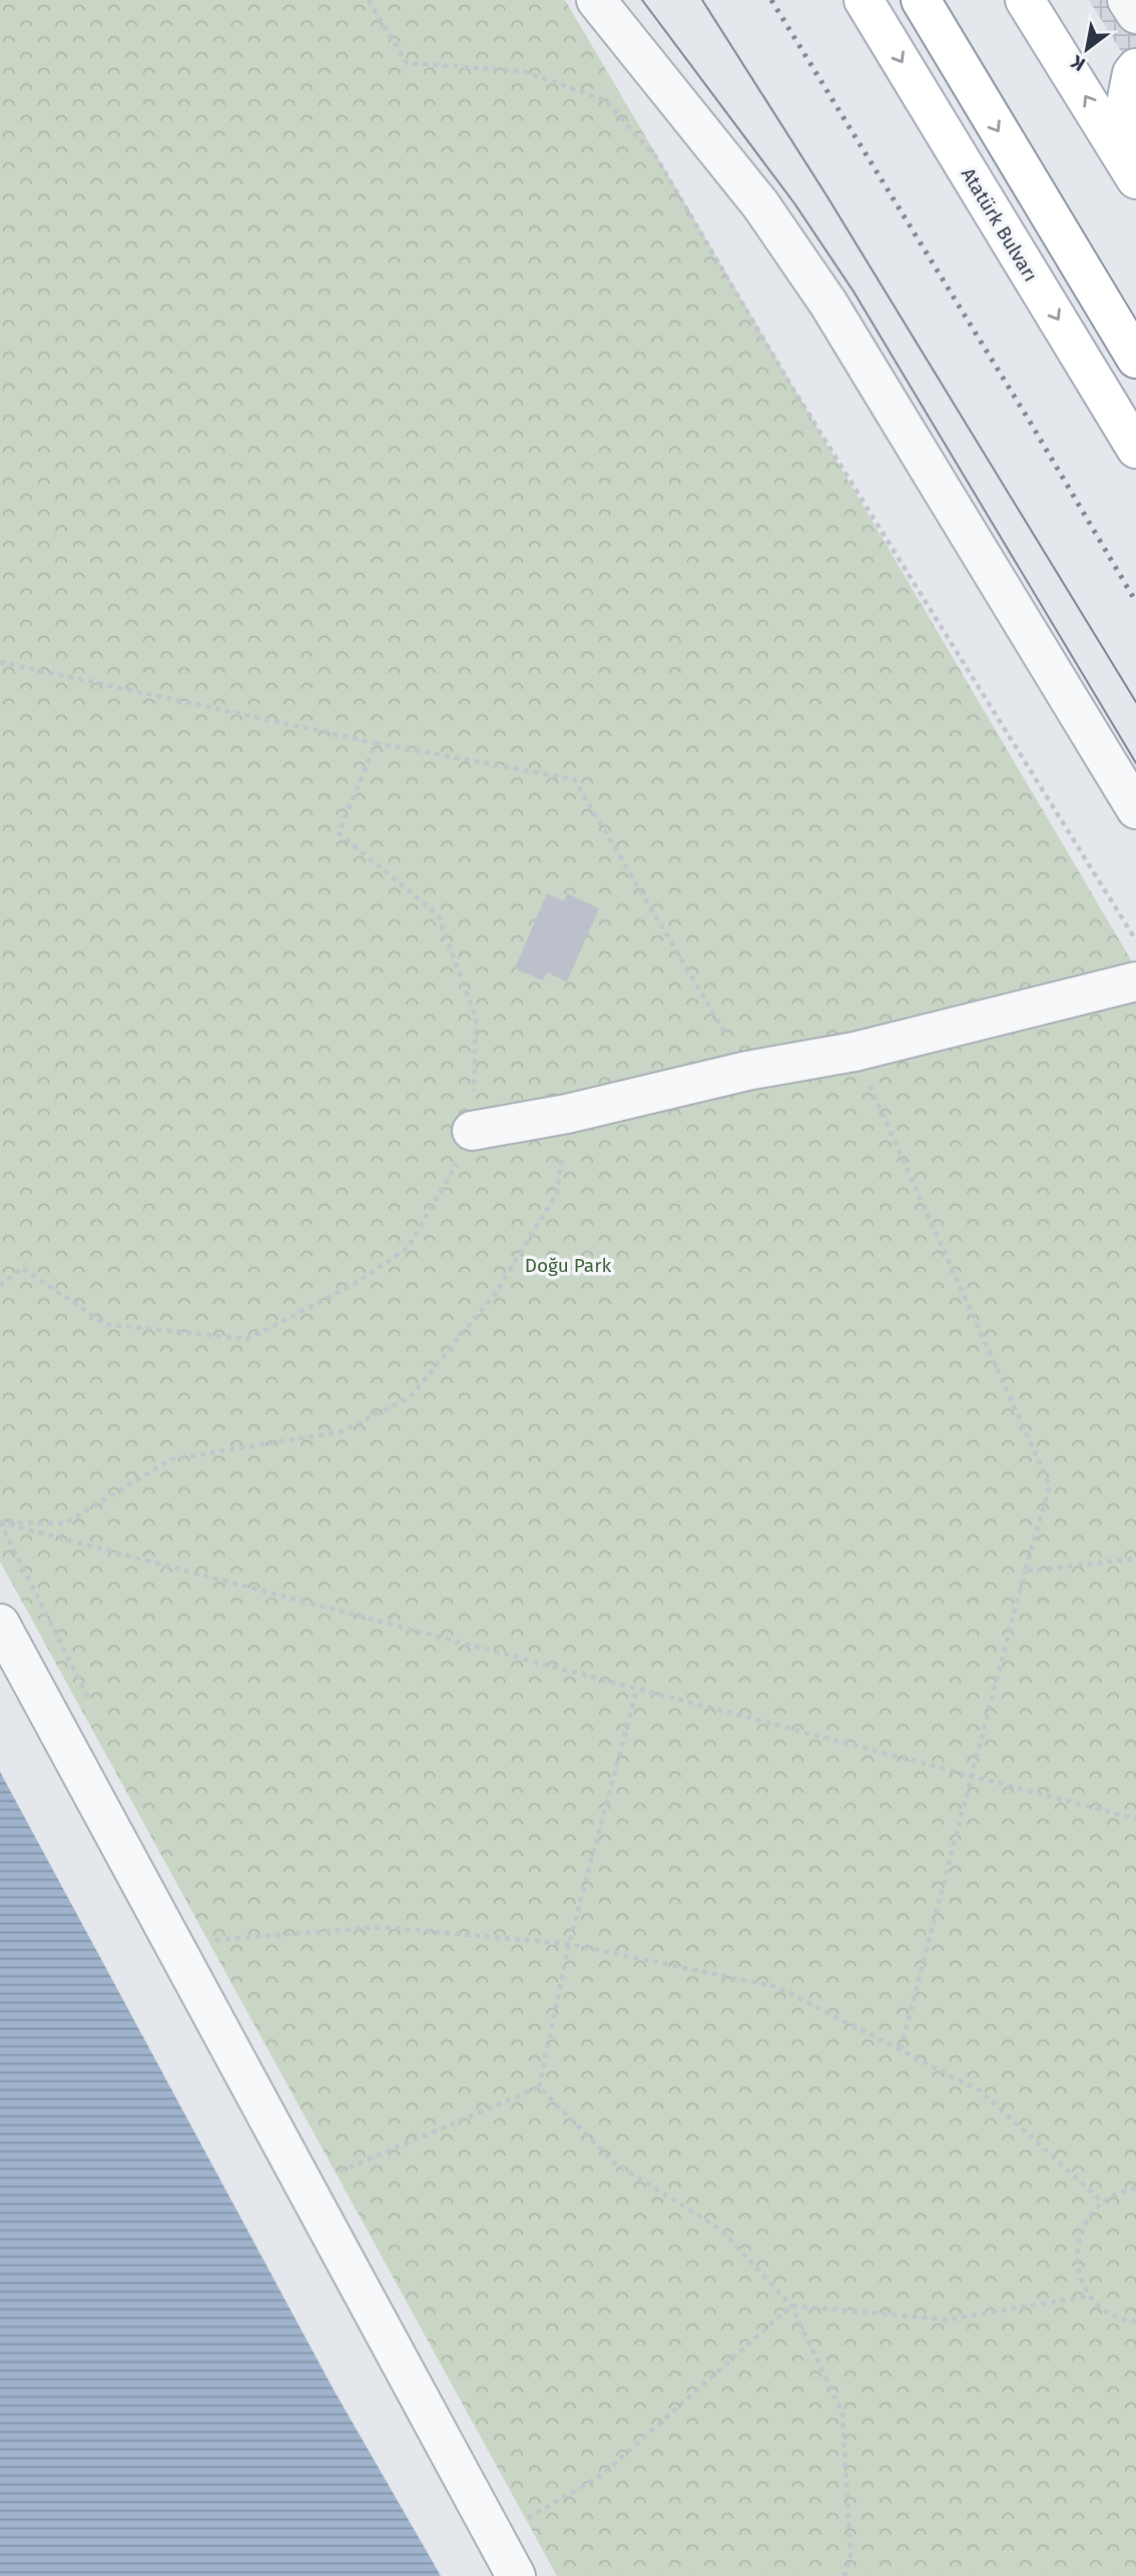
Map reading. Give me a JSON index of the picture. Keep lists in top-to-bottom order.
{
  "streets": {
    "main road": ["Atatürk Bulvarı"]
  },
  "parks": ["Doğu Park"],
  "north": "bottom left"
}
